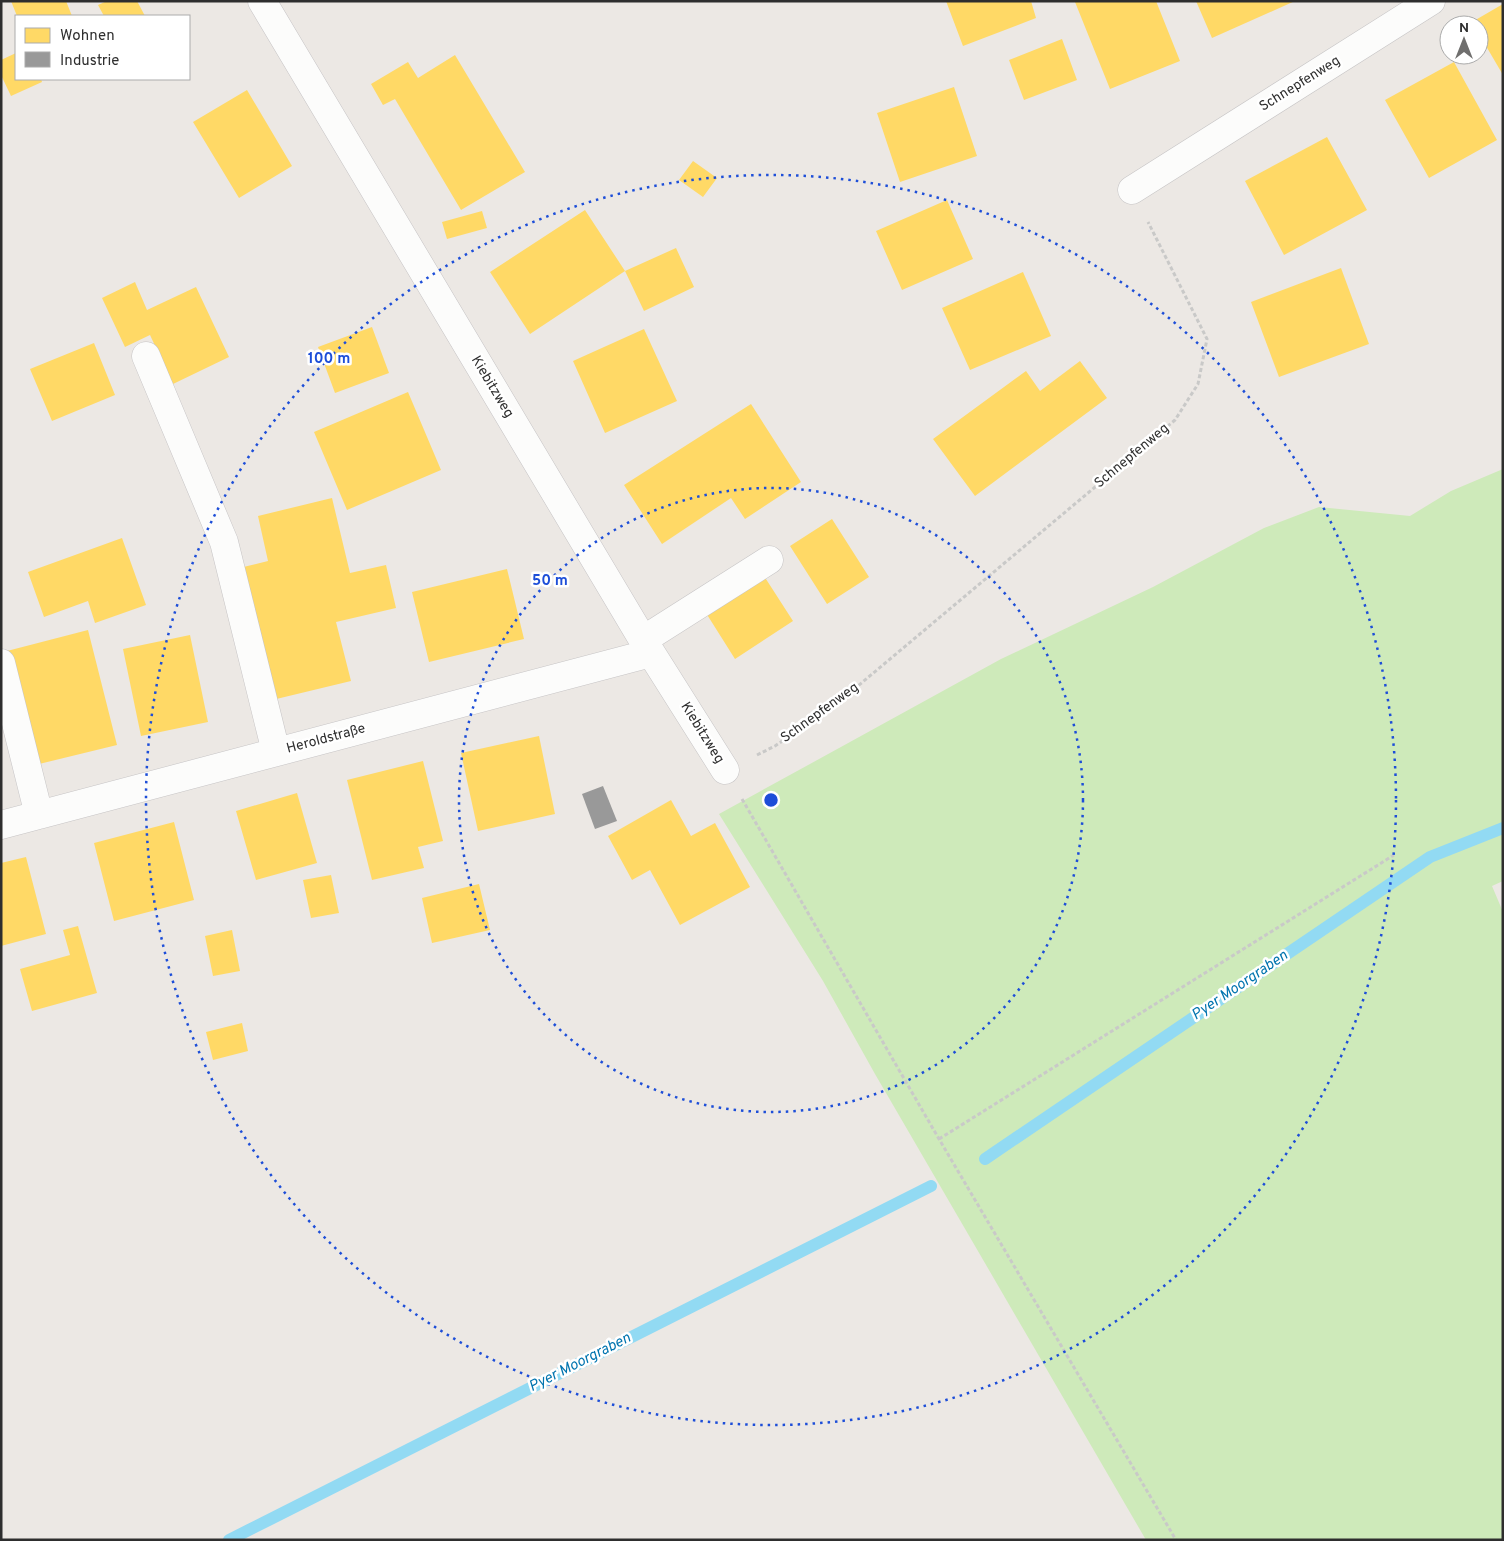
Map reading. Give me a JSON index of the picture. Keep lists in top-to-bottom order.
{
  "streets": {
    "street": ["Schnepfenweg", "Kiebitzweg", "Heroldstraße"]
  },
  "crossings": [
    ["Schnepfenweg", "Kiebitzweg"],
    ["Kiebitzweg", "Heroldstraße"]
  ],
  "water": ["Pyer Moorgraben"],
  "legend": ["Wohnen", "Industrie"],
  "north": "top",
  "rings": ["100 m", "50 m"]
}
